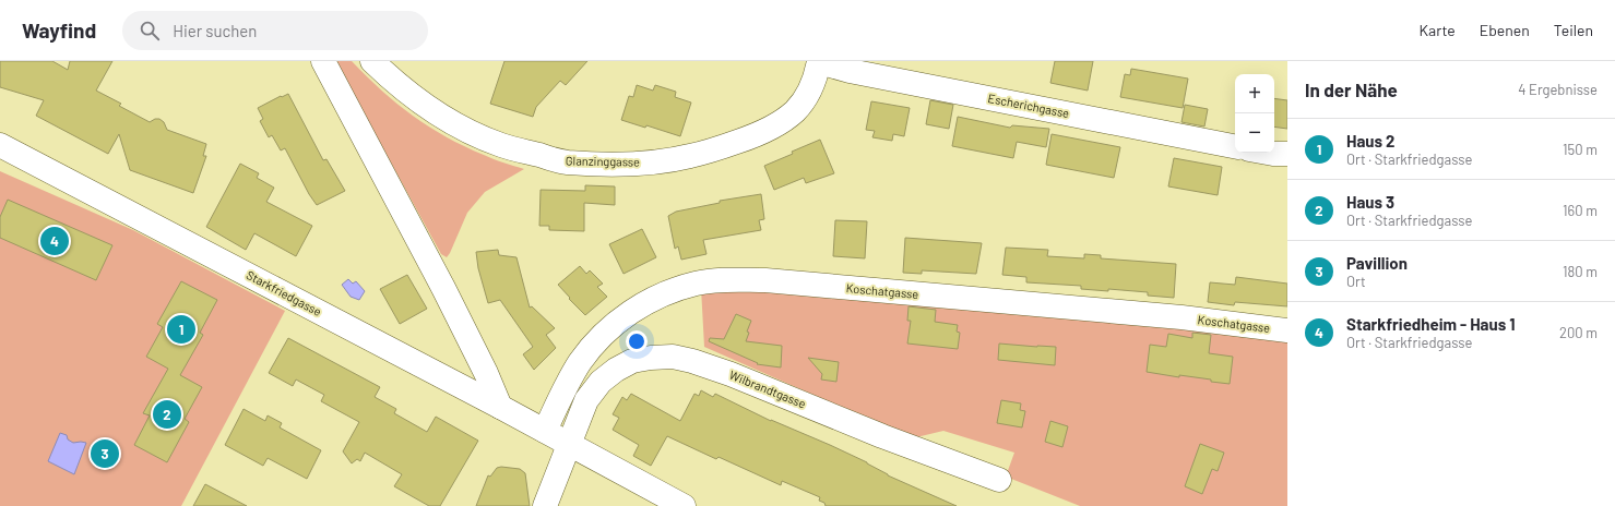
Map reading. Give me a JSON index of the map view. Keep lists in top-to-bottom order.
{
  "streets": {
    "street": [
      "Escherichgasse",
      "Glanzinggasse",
      "Koschatgasse",
      "Starkfriedgasse",
      "Wilbrandtgasse"
    ]
  },
  "crossings": [
    ["Escherichgasse", "Glanzinggasse"],
    ["Koschatgasse", "Starkfriedgasse"],
    ["Starkfriedgasse", "Wilbrandtgasse"]
  ],
  "page": {
    "header": "Wayfind",
    "search": "Hier suchen",
    "nav": ["Karte", "Ebenen", "Teilen"],
    "heading": ["In der Nähe", "4 Ergebnisse"],
    "map_buttons": ["+", "−"],
    "list": [
      {
        "mark": "1",
        "name": "Haus 2",
        "note": "Ort · Starkfriedgasse",
        "value": "150 m"
      },
      {
        "mark": "2",
        "name": "Haus 3",
        "note": "Ort · Starkfriedgasse",
        "value": "160 m"
      },
      {
        "mark": "3",
        "name": "Pavillion",
        "note": "Ort",
        "value": "180 m"
      },
      {
        "mark": "4",
        "name": "Starkfriedheim - Haus 1",
        "note": "Ort · Starkfriedgasse",
        "value": "200 m"
      }
    ],
    "pins": [
      "4",
      "1",
      "2",
      "3"
    ]
  }
}
